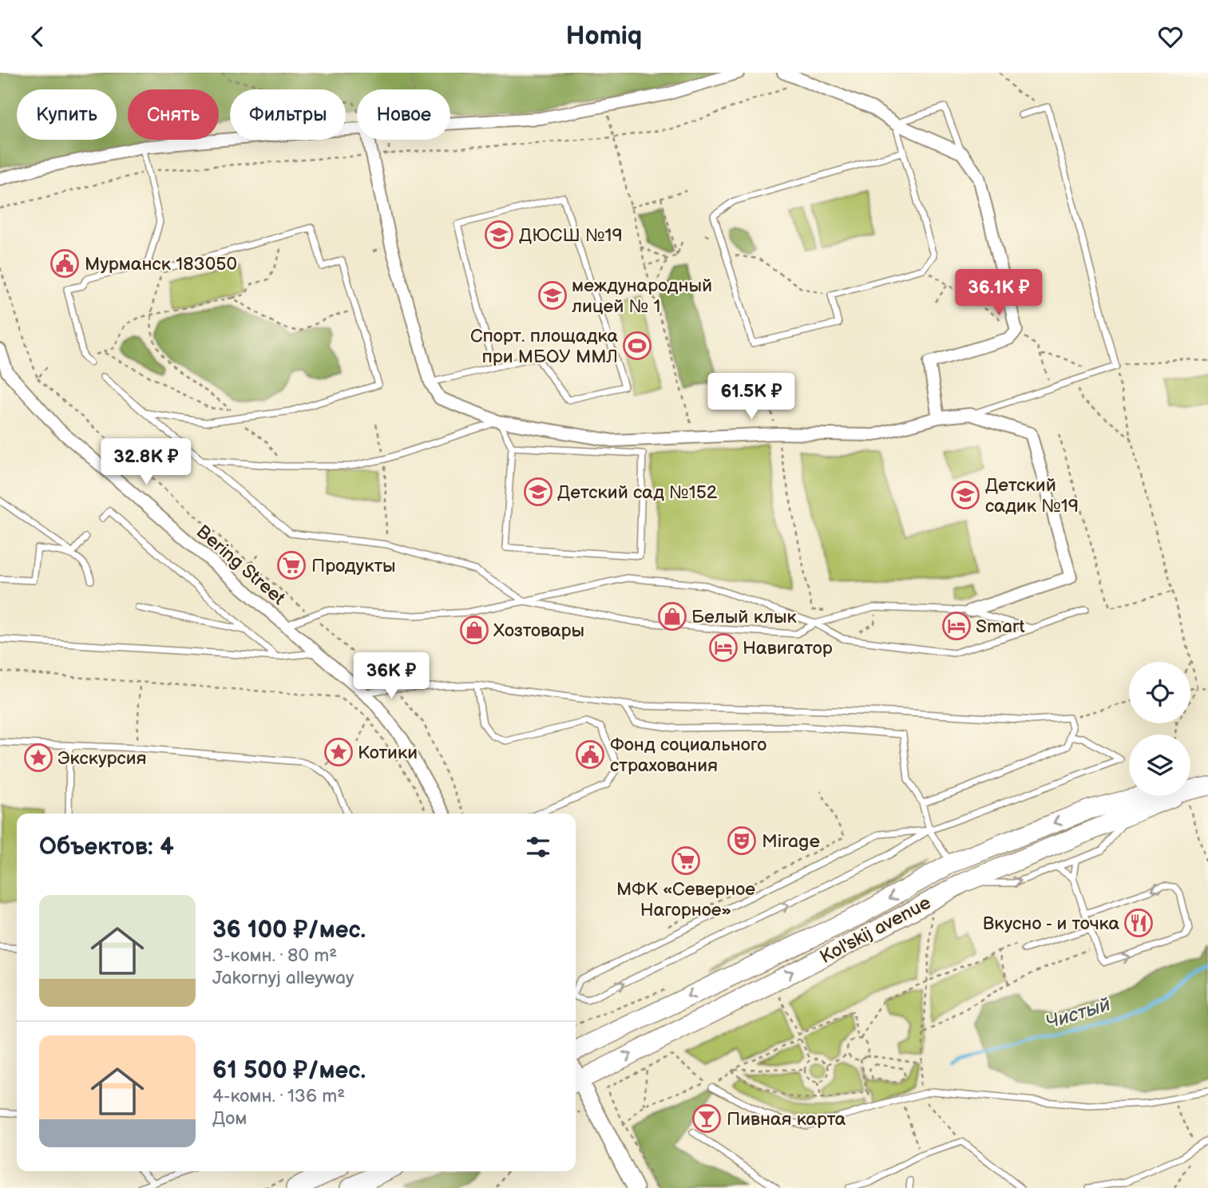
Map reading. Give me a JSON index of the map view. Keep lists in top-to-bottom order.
{
  "streets": {
    "main road": ["Kol'skij avenue"],
    "street": ["Bering Street"]
  },
  "water": ["Чистый"],
  "places": {
    "school or university": [
      "ДЮСШ №19",
      "международный лицей № 1",
      "Детский сад №152",
      "Детский садик №19"
    ],
    "public building": ["Мурманск 183050", "Фонд социального страхования"],
    "sports": ["Спорт. площадка при МБОУ ММЛ"],
    "supermarket": ["Продукты", "МФК «Северное Нагорное»"],
    "shop": ["Белый клык", "Хозтовары"],
    "hotel": ["Smart", "Навигатор"],
    "place": ["Котики", "Экскурсия"],
    "theatre": ["Mirage"],
    "restaurant": ["Вкусно - и точка"],
    "bar": ["Пивная карта"]
  },
  "page": {
    "header": "Homiq",
    "chip": [
      "Купить",
      "Снять",
      "Фильтры",
      "Новое"
    ],
    "price": [
      "36.1K ₽",
      "61.5K ₽",
      "32.8K ₽",
      "36K ₽"
    ],
    "heading": "Объектов: 4",
    "list": [
      {
        "name": "36 100 ₽/мес.",
        "note": "3-комн. · 80 m² · Jakornyj alleyway"
      },
      {
        "name": "61 500 ₽/мес.",
        "note": "4-комн. · 136 m² · Дом"
      }
    ]
  }
}
